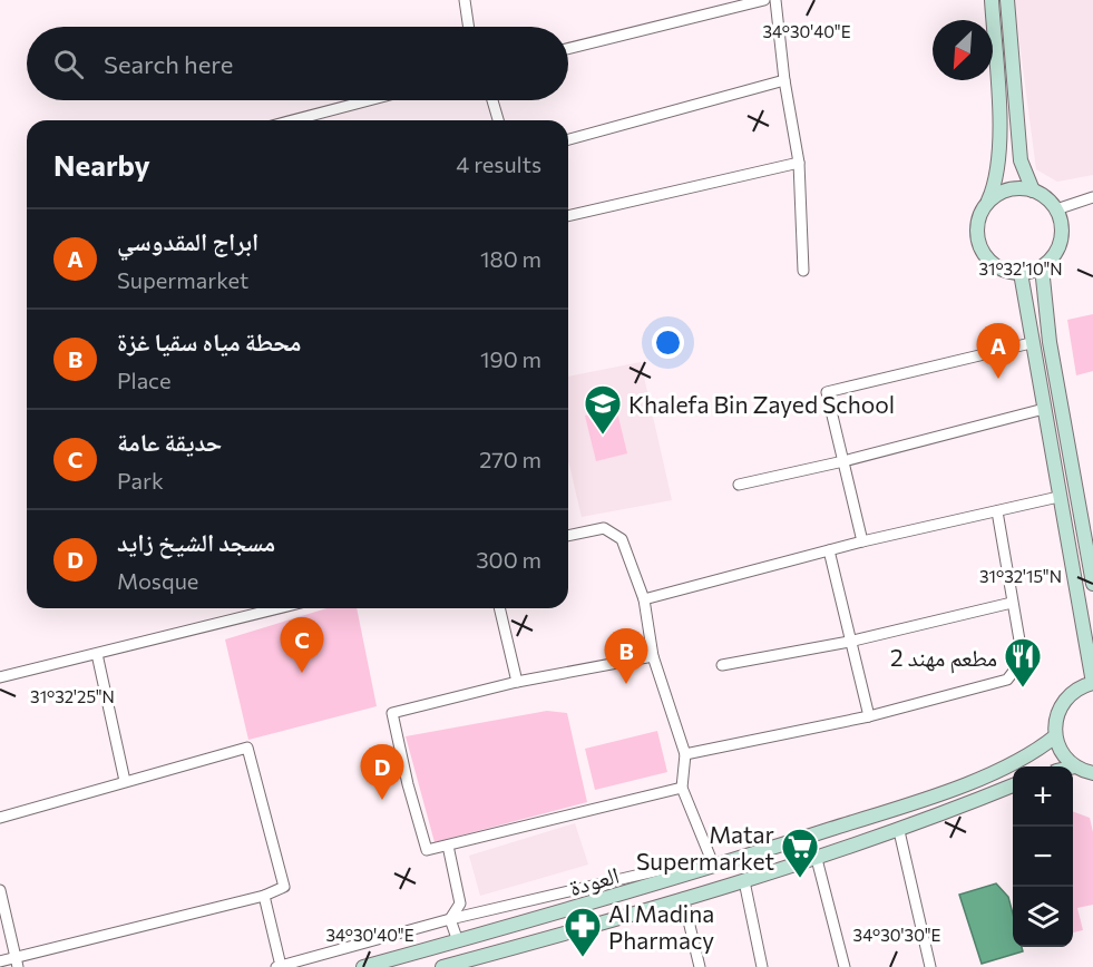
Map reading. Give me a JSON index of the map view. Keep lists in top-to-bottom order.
{
  "streets": {
    "main road": ["العودة"]
  },
  "places": {
    "school or university": ["Khalefa Bin Zayed School"],
    "restaurant": ["مطعم مهند 2"],
    "supermarket": ["Matar Supermarket"],
    "pharmacy": ["Al Madina Pharmacy"]
  },
  "north": "bottom left",
  "page": {
    "search": "Search here",
    "heading": ["Nearby", "4 results"],
    "list": [
      {
        "mark": "A",
        "name": "ابراج المقدوسي",
        "note": "Supermarket",
        "value": "180 m"
      },
      {
        "mark": "B",
        "name": "محطة مياه سقيا غزة",
        "note": "Place",
        "value": "190 m"
      },
      {
        "mark": "C",
        "name": "حديقة عامة",
        "note": "Park",
        "value": "270 m"
      },
      {
        "mark": "D",
        "name": "مسجد الشيخ زايد",
        "note": "Mosque",
        "value": "300 m"
      }
    ],
    "pins": [
      "A",
      "C",
      "B",
      "D"
    ],
    "map_buttons": ["+", "−"]
  },
  "coordinates": [
    "34°30'40\"E",
    "31°32'10\"N",
    "31°32'15\"N",
    "31°32'25\"N",
    "34°30'30\"E"
  ]
}
